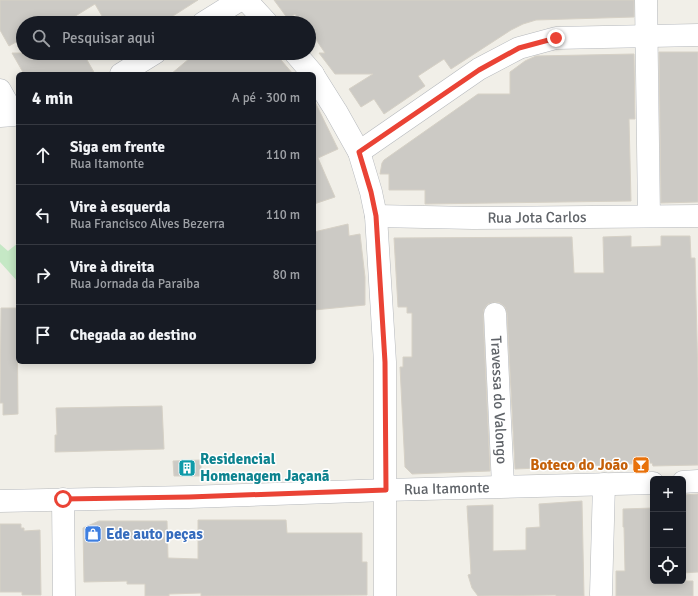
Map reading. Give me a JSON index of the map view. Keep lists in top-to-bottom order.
{
  "streets": {
    "street": ["Rua Jota Carlos", "Travessa do Valongo", "Rua Itamonte"]
  },
  "crossings": [
    ["Travessa do Valongo", "Rua Itamonte"]
  ],
  "places": {
    "bar": ["Boteco do João"],
    "building": ["Residencial Homenagem Jaçanã"],
    "shop": ["Ede auto peças"]
  },
  "page": {
    "search": "Pesquisar aqui",
    "heading": ["4 min", "A pé · 300 m"],
    "list": [
      ["Siga em frente", "Rua Itamonte", "110 m"],
      ["Vire à esquerda", "Rua Francisco Alves Bezerra", "110 m"],
      ["Vire à direita", "Rua Jornada da Paraiba", "80 m"],
      "Chegada ao destino"
    ],
    "map_buttons": ["+", "−"]
  }
}
